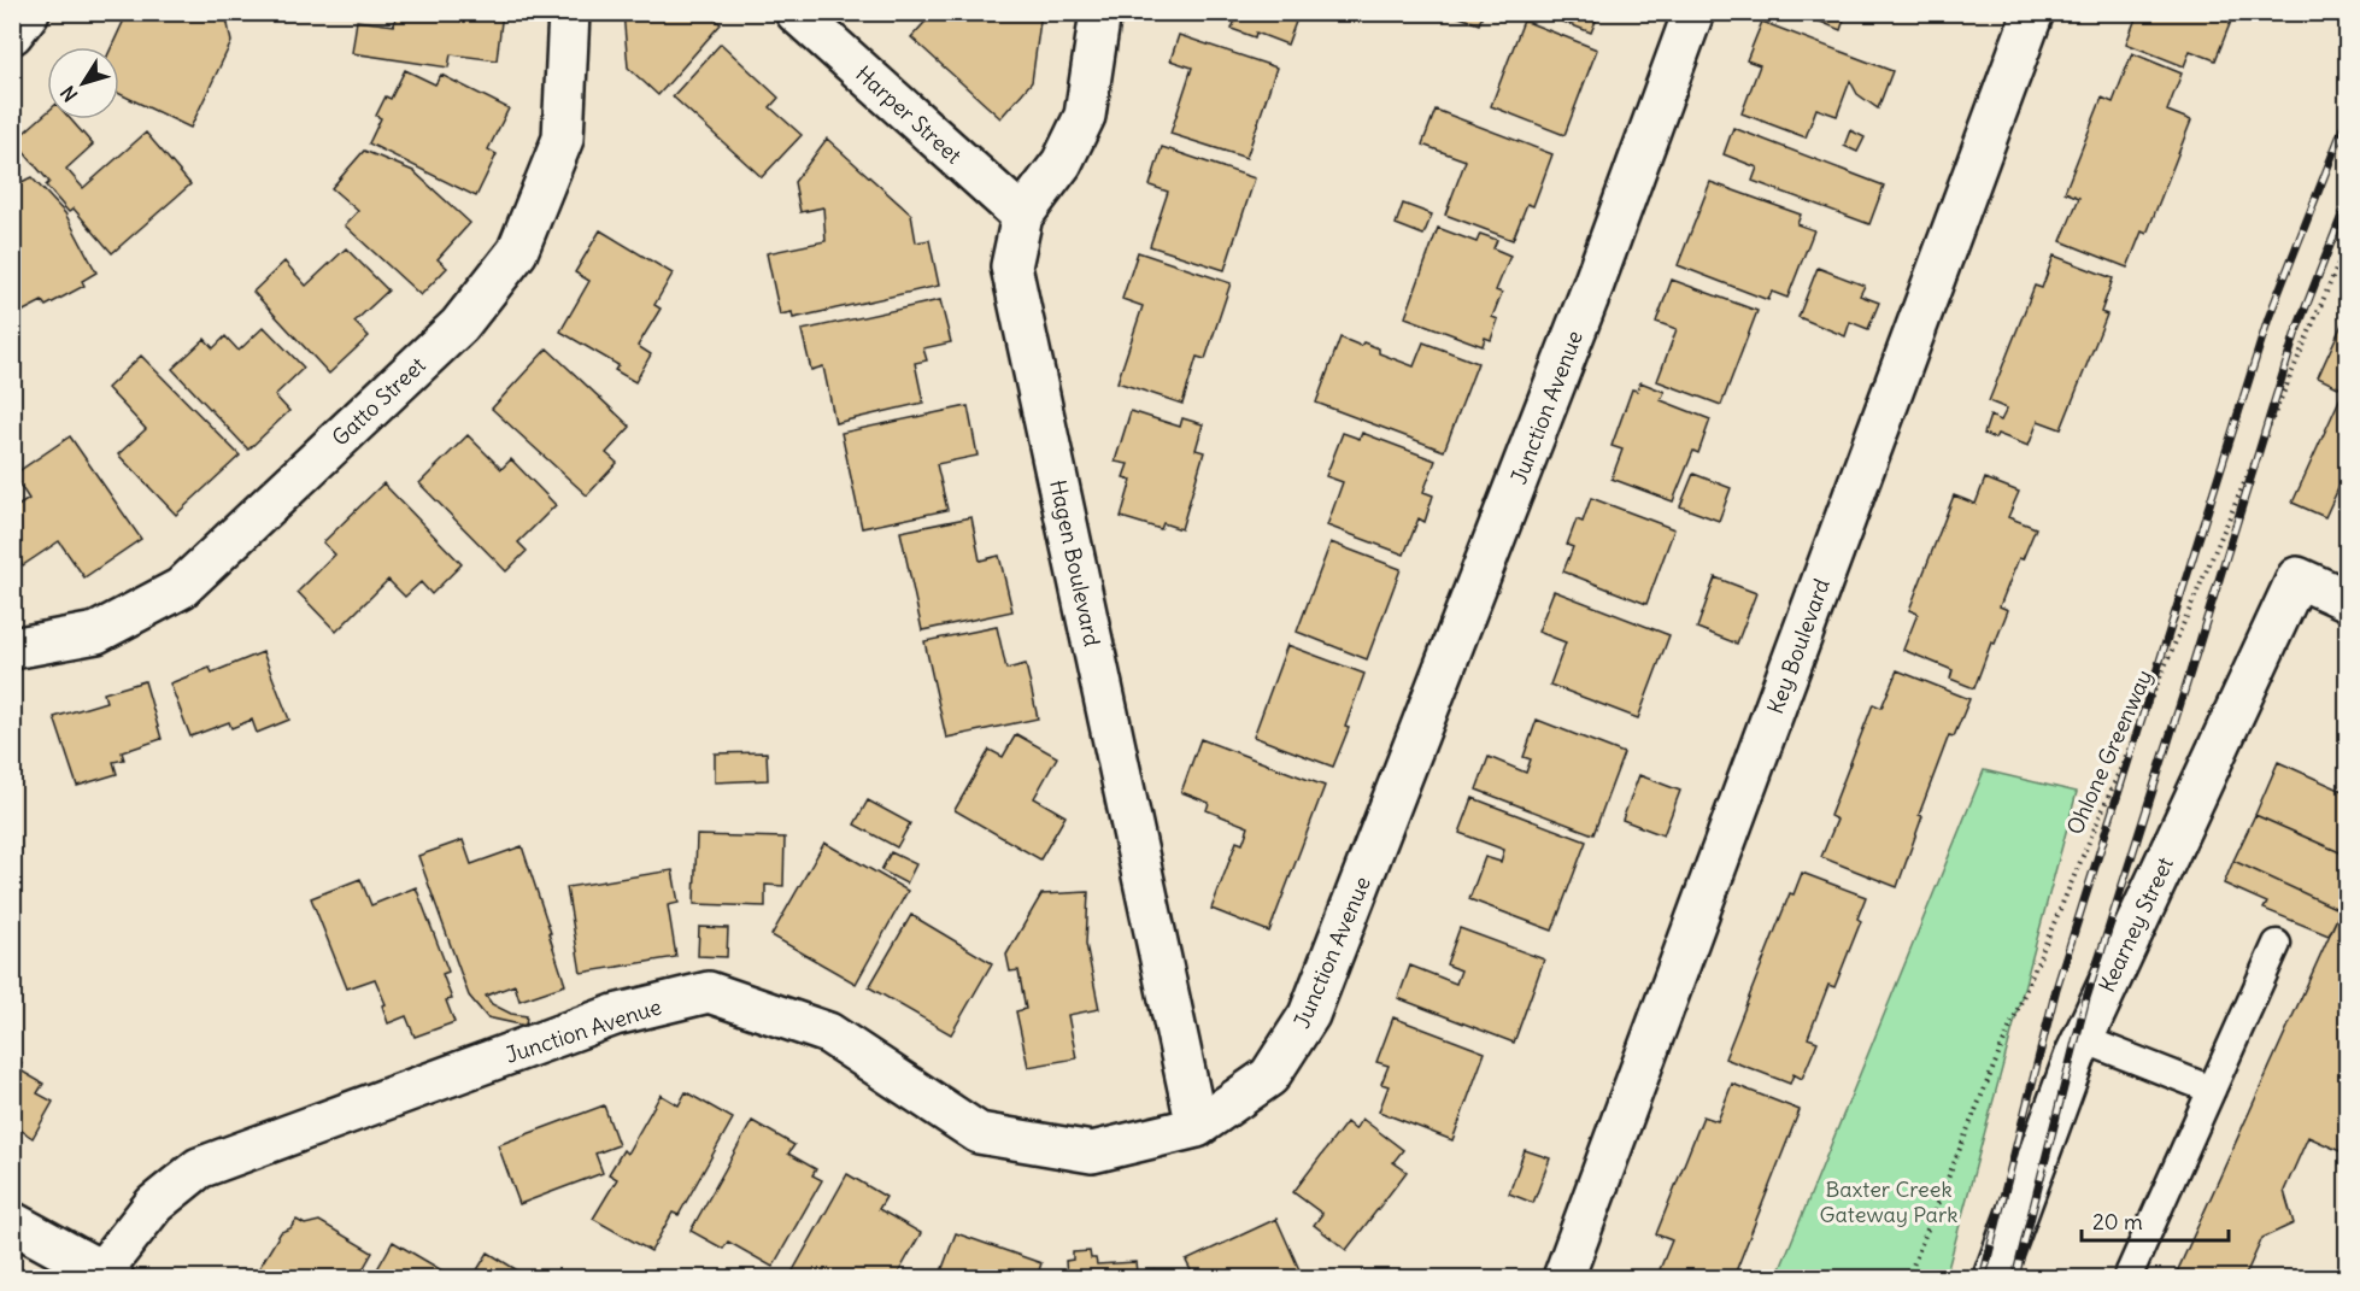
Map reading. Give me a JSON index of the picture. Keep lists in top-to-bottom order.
{
  "streets": {
    "street": [
      "Harper Street",
      "Gatto Street",
      "Junction Avenue",
      "Hagen Boulevard",
      "Key Boulevard",
      "Kearney Street"
    ],
    "path": ["Ohlone Greenway"]
  },
  "crossings": [
    ["Harper Street", "Hagen Boulevard"],
    ["Junction Avenue", "Hagen Boulevard"]
  ],
  "parks": ["Baxter Creek Gateway Park"],
  "scale_bar": "20 m",
  "north": "bottom left"
}
